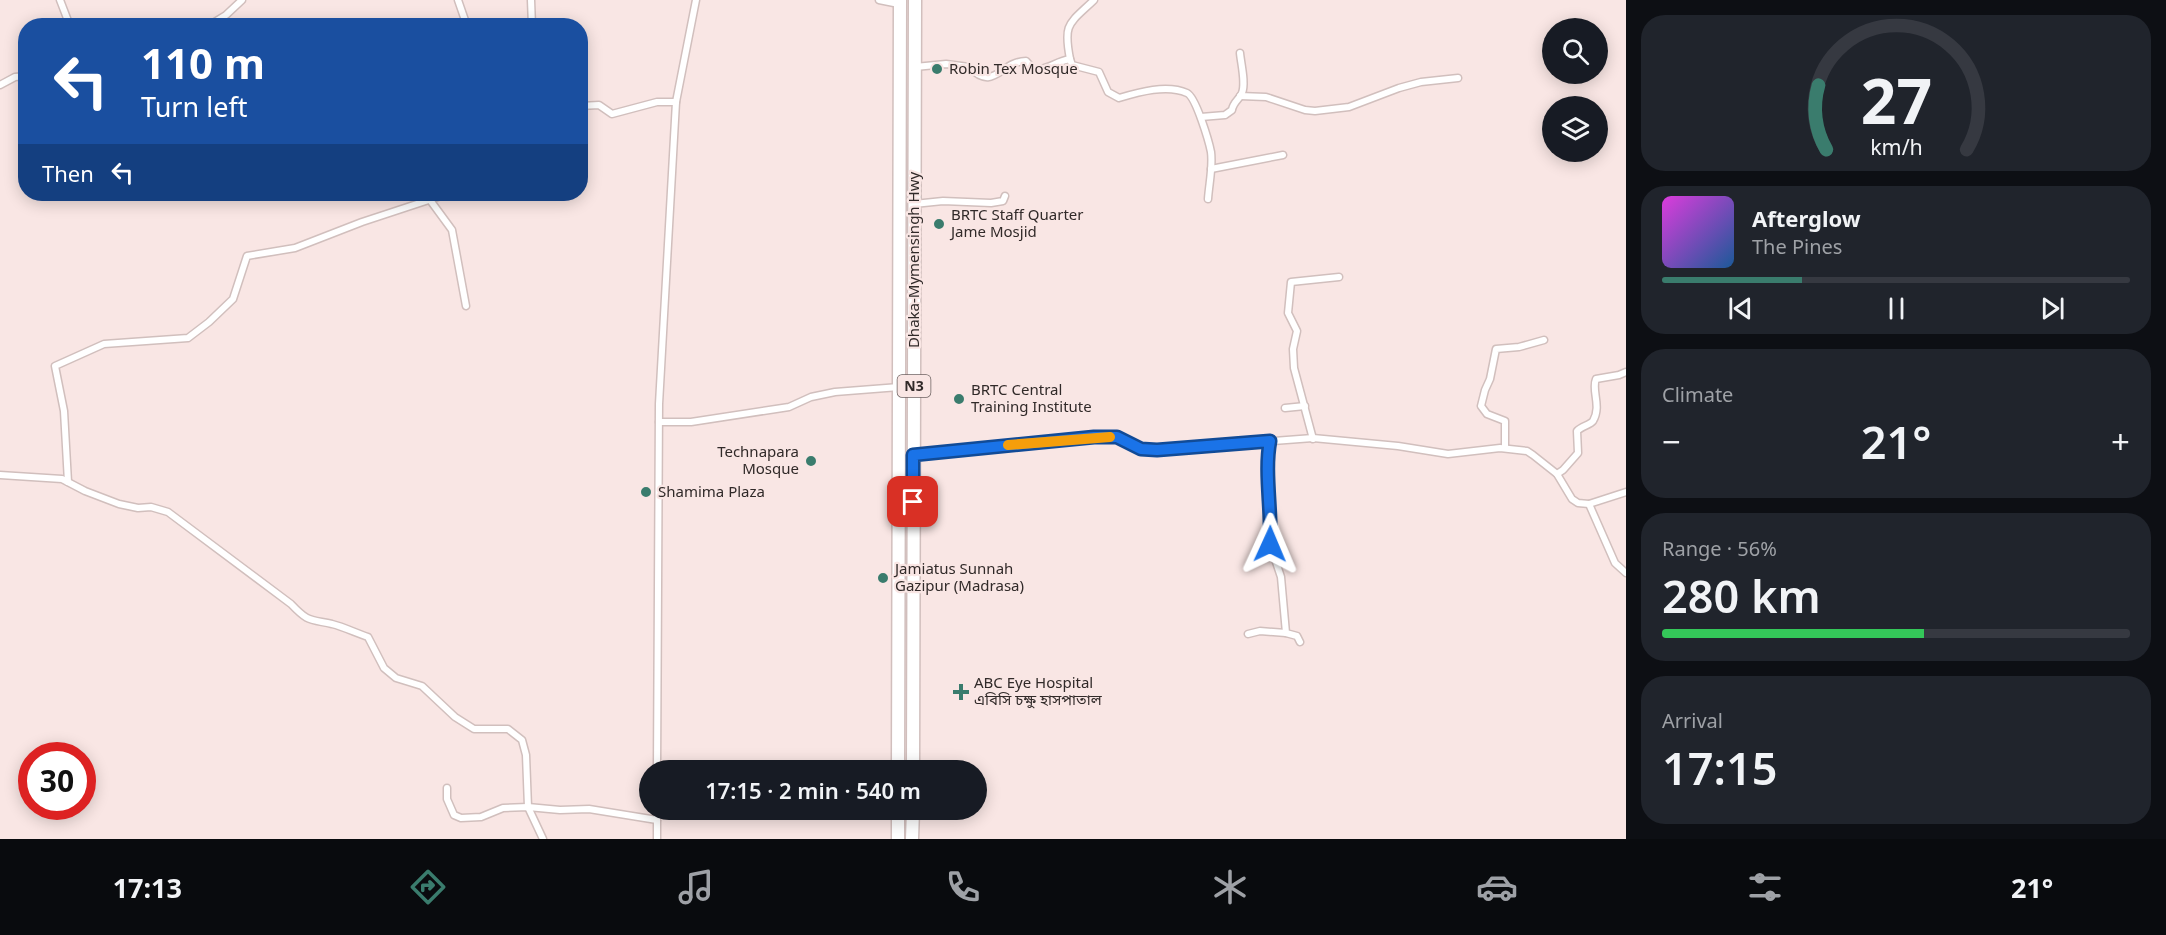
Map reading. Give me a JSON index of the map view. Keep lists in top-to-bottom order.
{
  "streets": {
    "highway": ["Dhaka-Mymensingh Hwy", "N3"]
  },
  "places": {
    "other": [
      "Robin Tex Mosque",
      "BRTC Staff Quarter Jame Mosjid",
      "BRTC Central Training Institute",
      "Technapara Mosque",
      "Shamima Plaza",
      "Jamiatus Sunnah Gazipur (Madrasa)"
    ],
    "health": ["ABC Eye Hospital এবিসি চক্ষু হাসপাতাল"]
  },
  "page": {
    "turn": ["110 m", "Turn left"],
    "then": "Then",
    "song": ["Afterglow", "The Pines"],
    "tile": [
      "Climate",
      ["Range · 56%", "280 km"],
      ["Arrival", "17:15"]
    ],
    "heat": ["−", "21°", "+"],
    "limit": "30",
    "trip": "17:15 · 2 min · 540 m",
    "tabs": ["17:13", "21°"],
    "gauge": ["27", "km/h"]
  }
}
